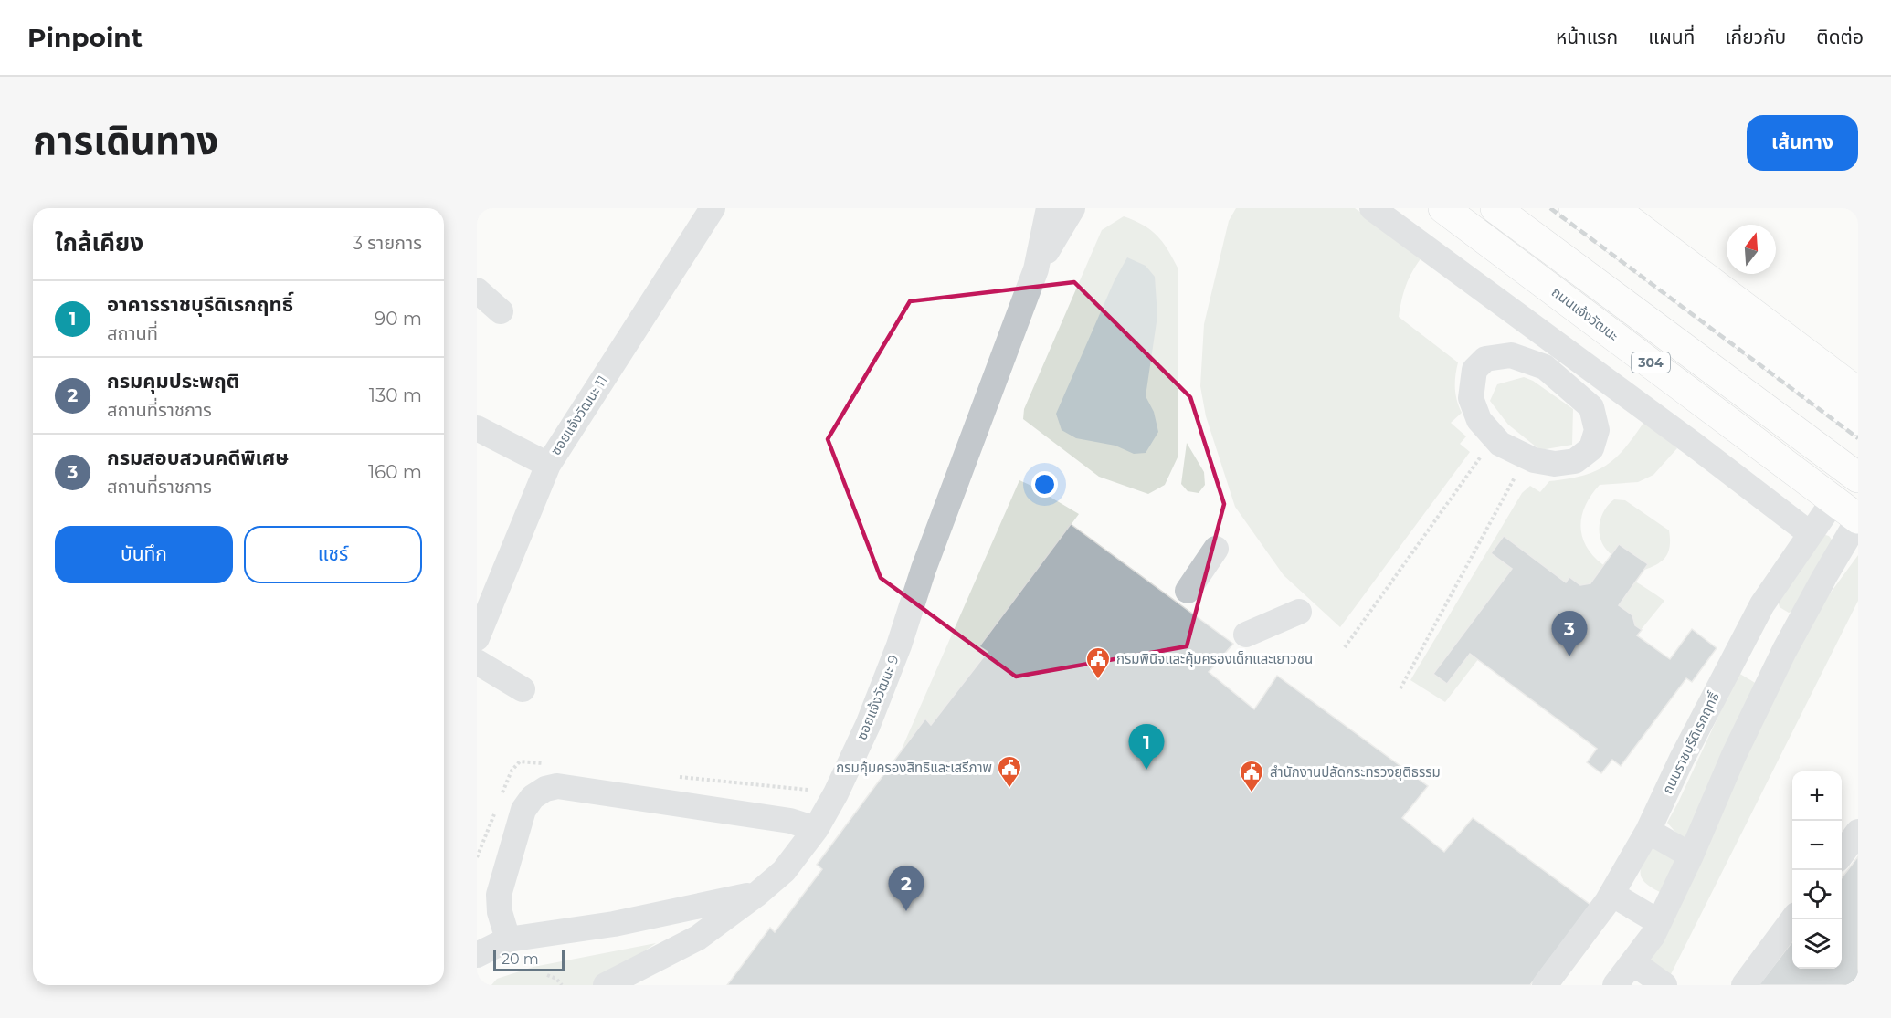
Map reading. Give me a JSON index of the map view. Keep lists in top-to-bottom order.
{
  "streets": {
    "main road": ["ถนนแจ้งวัฒนะ", "304"],
    "street": ["ซอยแจ้งวัฒนะ 11", "ซอยแจ้งวัฒนะ 9", "ถนนราชบุรีดิเรกฤทธิ์"]
  },
  "crossings": [
    ["ถนนแจ้งวัฒนะ", "ถนนราชบุรีดิเรกฤทธิ์"]
  ],
  "places": {
    "public building": ["กรมพินิจและคุ้มครองเด็กและเยาวชน", "กรมคุ้มครองสิทธิและเสรีภาพ", "สำนักงานปลัดกระทรวงยุติธรรม"]
  },
  "scale_bar": "20 m",
  "north": "top",
  "page": {
    "header": "Pinpoint",
    "nav": [
      "หน้าแรก",
      "แผนที่",
      "เกี่ยวกับ",
      "ติดต่อ"
    ],
    "title": "การเดินทาง",
    "buttons": [
      "เส้นทาง",
      ["บันทึก", "แชร์"]
    ],
    "heading": ["ใกล้เคียง", "3 รายการ"],
    "list": [
      {
        "mark": "1",
        "name": "อาคารราชบุรีดิเรกฤทธิ์",
        "note": "สถานที่",
        "value": "90 m"
      },
      {
        "mark": "2",
        "name": "กรมคุมประพฤติ",
        "note": "สถานที่ราชการ",
        "value": "130 m"
      },
      {
        "mark": "3",
        "name": "กรมสอบสวนคดีพิเศษ",
        "note": "สถานที่ราชการ",
        "value": "160 m"
      }
    ],
    "pins": ["3", "1", "2"],
    "map_buttons": ["+", "−"],
    "scale": "20 m"
  }
}
